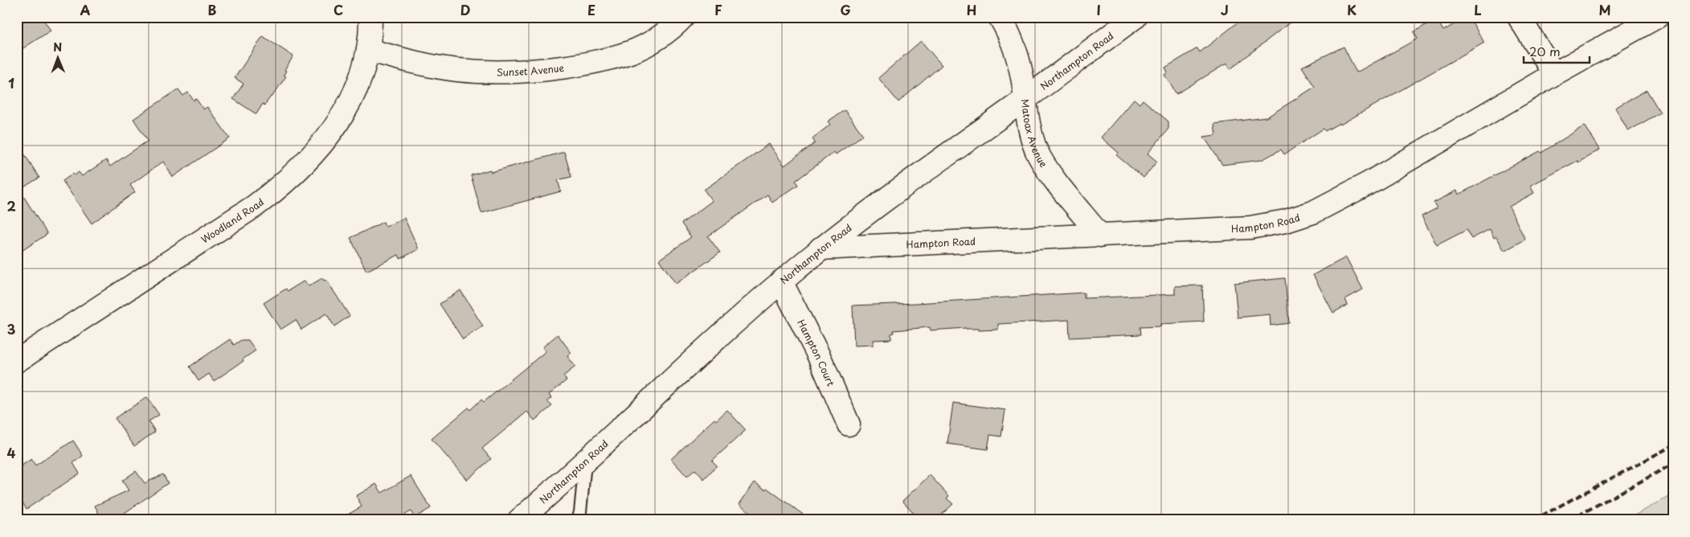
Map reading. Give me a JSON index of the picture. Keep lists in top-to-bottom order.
{
  "streets": {
    "street": [
      "Northampton Road",
      "Sunset Avenue",
      "Matoax Avenue",
      "Woodland Road",
      "Hampton Road",
      "Hampton Court"
    ]
  },
  "crossings": [
    ["Northampton Road", "Matoax Avenue"],
    ["Northampton Road", "Hampton Road"],
    ["Northampton Road", "Hampton Court"],
    ["Sunset Avenue", "Woodland Road"],
    ["Matoax Avenue", "Hampton Road"]
  ],
  "scale_bar": "20 m",
  "north": "top",
  "grid": {
    "columns": [
      "A",
      "B",
      "C",
      "D",
      "E",
      "F",
      "G",
      "H",
      "I",
      "J",
      "K",
      "L",
      "M"
    ],
    "rows": [
      "1",
      "2",
      "3",
      "4"
    ]
  }
}
